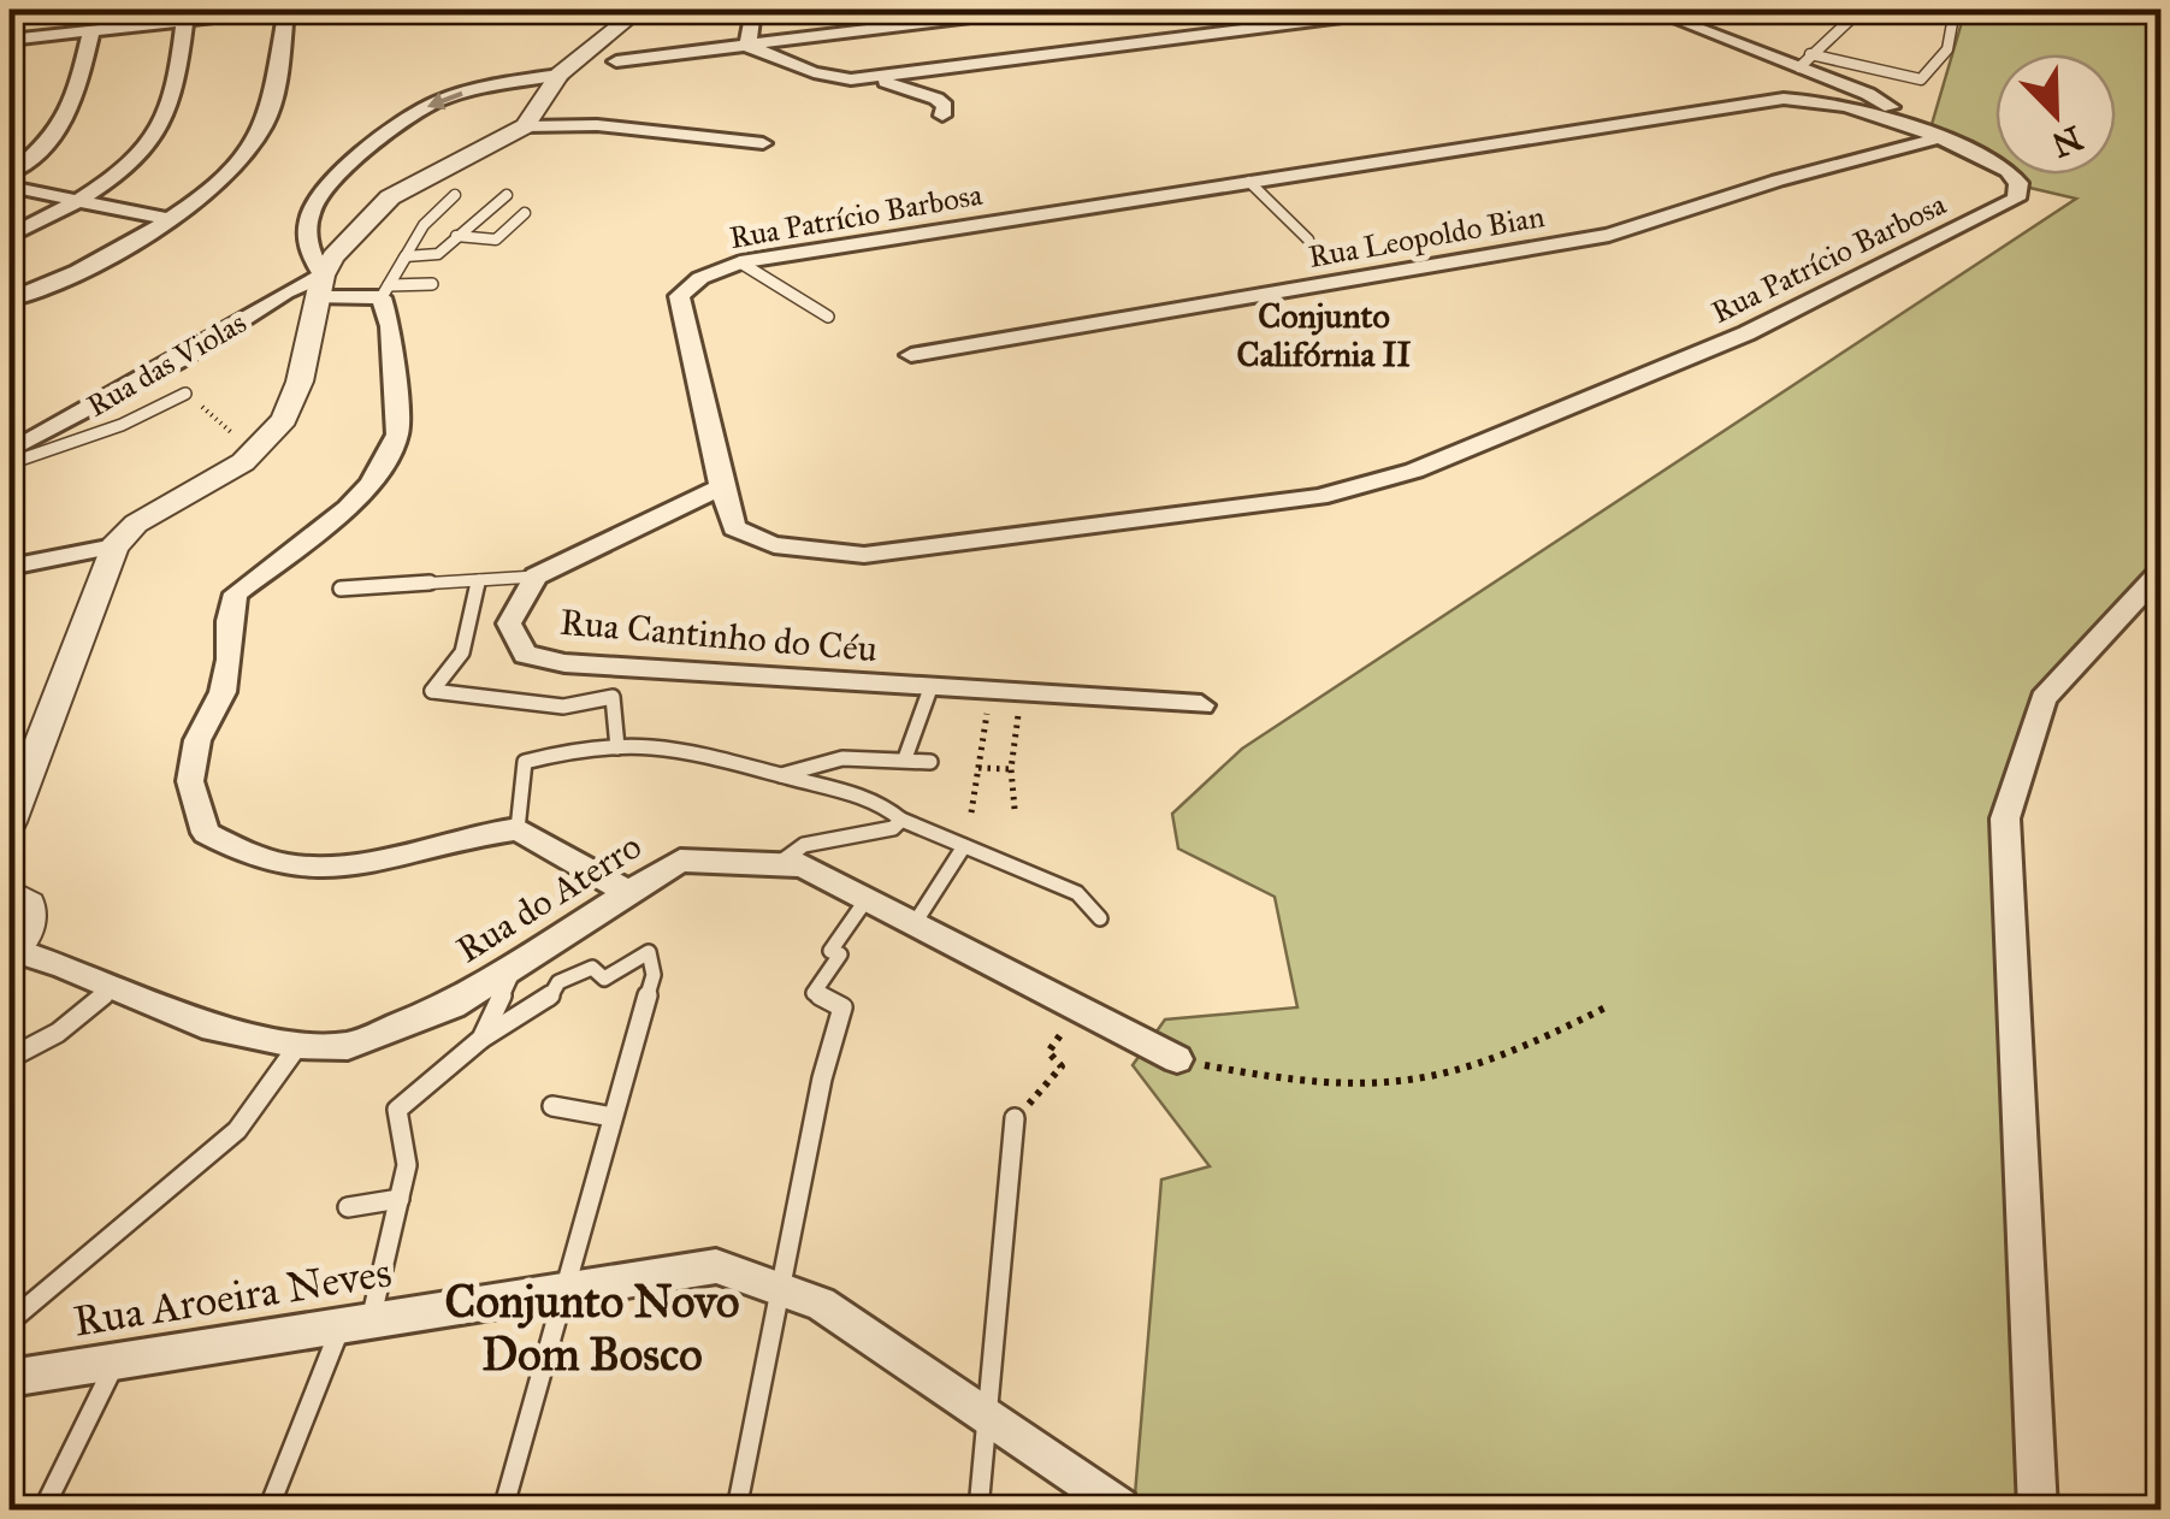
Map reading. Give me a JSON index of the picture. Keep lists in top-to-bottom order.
{
  "streets": {
    "street": [
      "Rua Patrício Barbosa",
      "Rua Leopoldo Bian",
      "Rua das Violas",
      "Rua Cantinho do Céu",
      "Rua do Aterro",
      "Rua Aroeira Neves"
    ]
  },
  "crossings": [
    ["Rua Patrício Barbosa", "Rua Leopoldo Bian"],
    ["Rua Patrício Barbosa", "Rua Cantinho do Céu"]
  ],
  "districts": ["Conjunto Califórnia II", "Conjunto Novo Dom Bosco"],
  "north": "bottom right"
}
